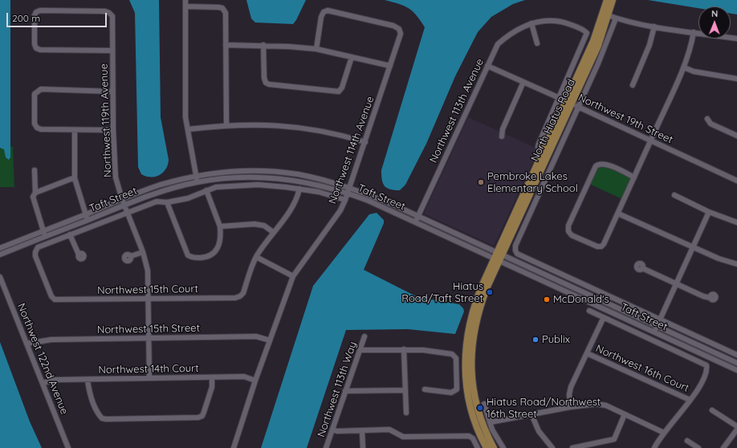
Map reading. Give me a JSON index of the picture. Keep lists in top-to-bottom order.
{
  "streets": {
    "main road": ["North Hiatus Road"],
    "street": [
      "Northwest 113th Avenue",
      "Northwest 19th Street",
      "Northwest 119th Avenue",
      "Northwest 114th Avenue",
      "Taft Street",
      "Northwest 15th Court",
      "Northwest 15th Street",
      "Northwest 122nd Avenue",
      "Northwest 16th Court",
      "Northwest 14th Court",
      "Northwest 113th Way"
    ]
  },
  "crossings": [
    ["Northwest 113th Avenue", "Northwest 19th Street"],
    ["Northwest 113th Avenue", "Taft Street"],
    ["Northwest 19th Street", "North Hiatus Road"],
    ["Northwest 19th Street", "Taft Street"],
    ["Northwest 119th Avenue", "Taft Street"],
    ["Northwest 119th Avenue", "Northwest 15th Court"],
    ["Northwest 119th Avenue", "Northwest 15th Street"],
    ["Northwest 119th Avenue", "Northwest 14th Court"],
    ["North Hiatus Road", "Taft Street"],
    ["Northwest 114th Avenue", "Taft Street"],
    ["Northwest 114th Avenue", "Northwest 15th Street"],
    ["Northwest 114th Avenue", "Northwest 14th Court"],
    ["Northwest 15th Street", "Northwest 122nd Avenue"],
    ["Northwest 122nd Avenue", "Northwest 14th Court"]
  ],
  "places": [
    "Pembroke Lakes Elementary School",
    "Hiatus Road/Taft Street",
    "McDonald's",
    "Publix",
    "Hiatus Road/Northwest 16th Street"
  ],
  "scale_bar": "200 m",
  "north": "top"
}
